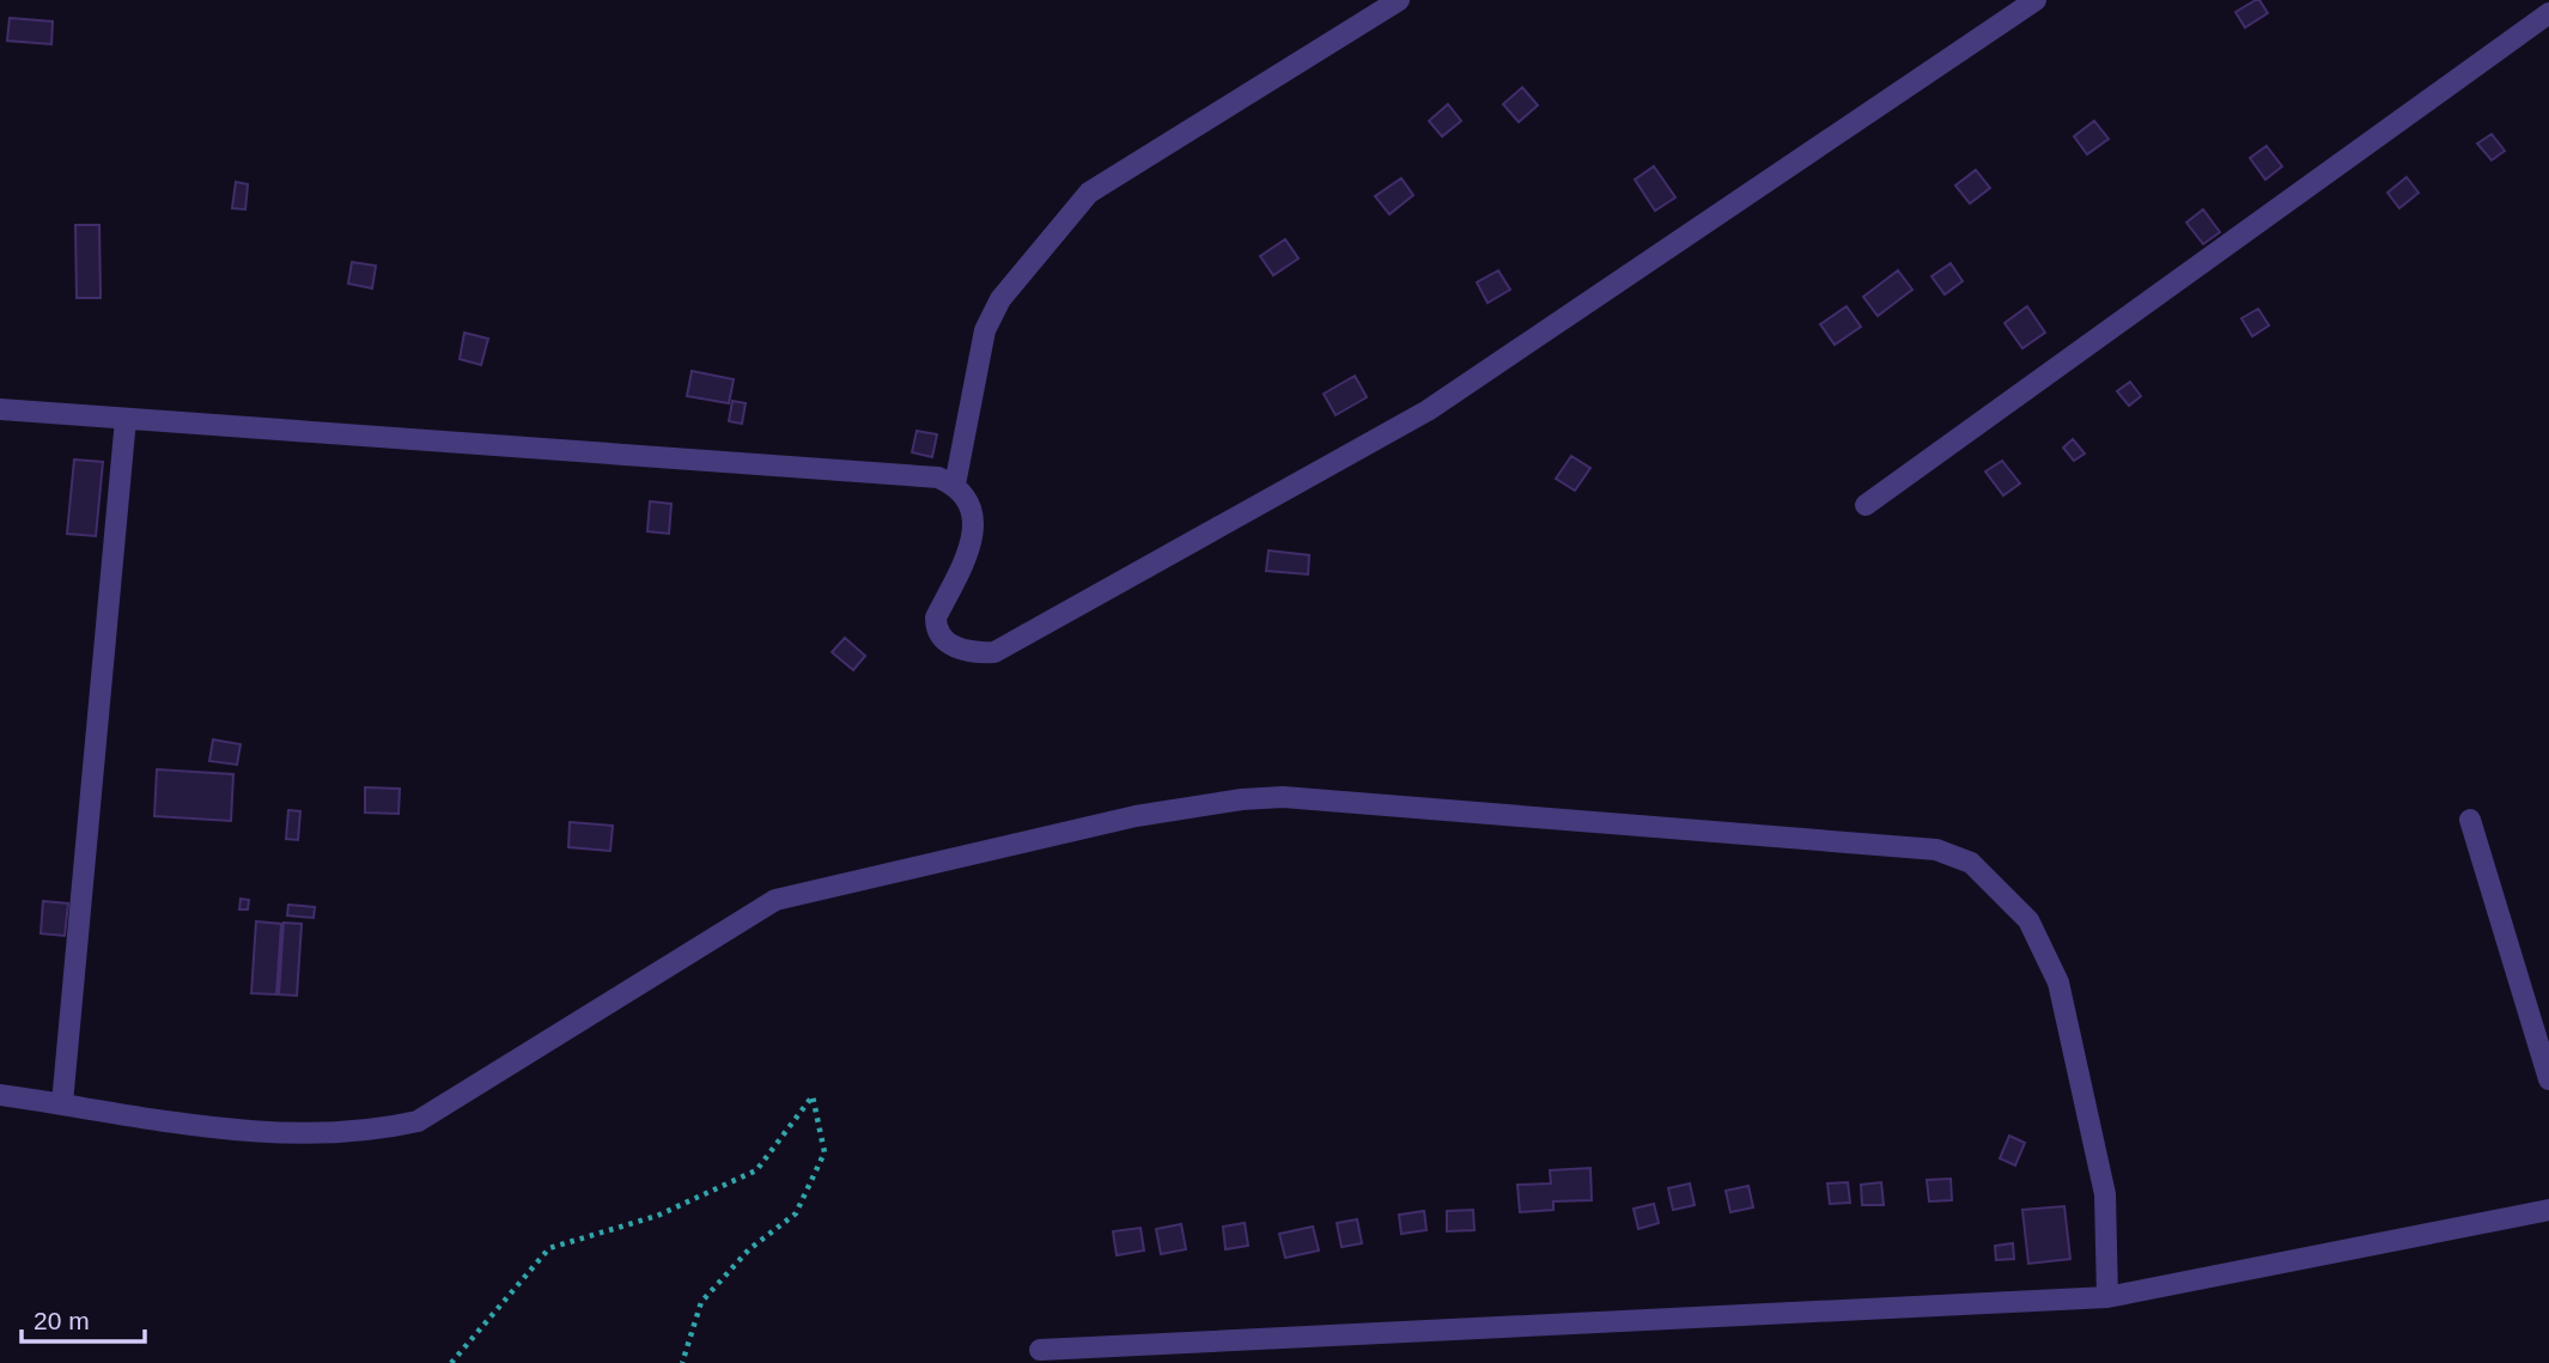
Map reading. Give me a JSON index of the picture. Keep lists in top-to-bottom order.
{
  "scale_bar": "20 m"
}
